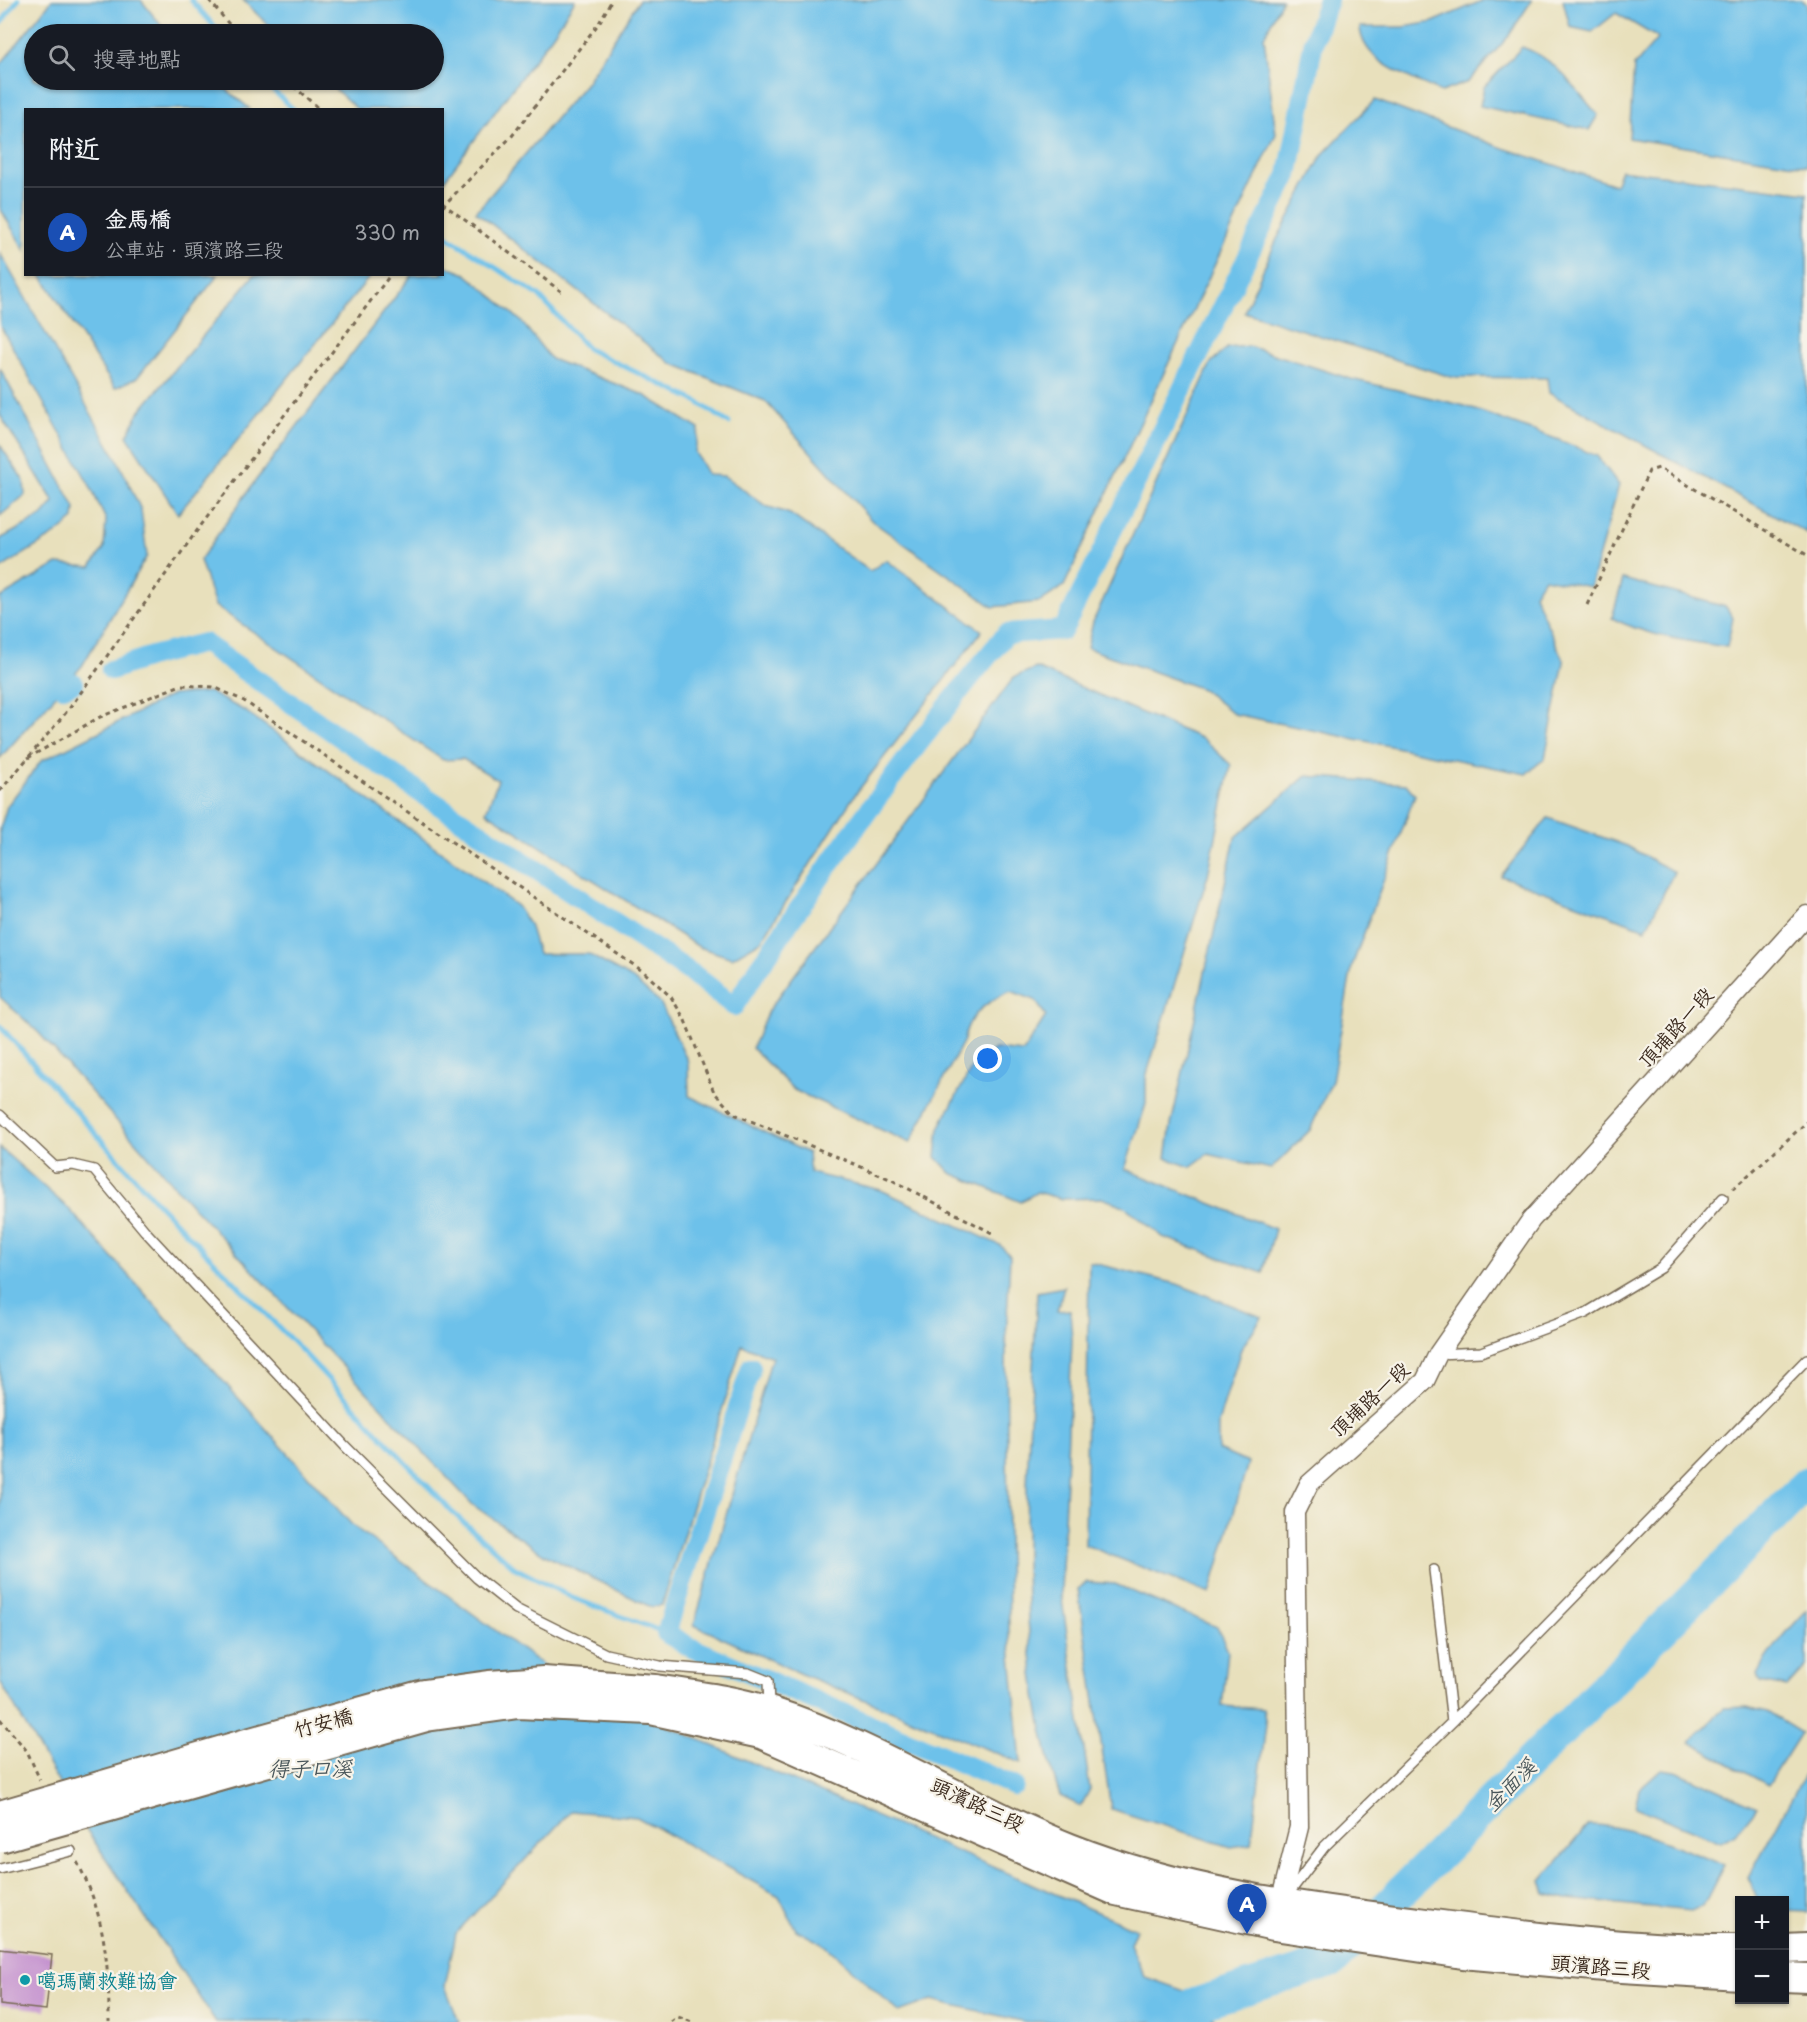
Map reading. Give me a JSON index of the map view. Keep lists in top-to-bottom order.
{
  "streets": {
    "main road": ["竹安橋", "頭濱路三段"],
    "street": ["頂埔路一段"]
  },
  "crossings": [
    ["頂埔路一段", "頭濱路三段"],
    ["竹安橋", "頭濱路三段"]
  ],
  "water": ["得子口溪", "金面溪"],
  "places": ["噶瑪蘭救難協會"],
  "page": {
    "search": "搜尋地點",
    "heading": "附近",
    "list": [
      {
        "mark": "A",
        "name": "金馬橋",
        "note": "公車站 · 頭濱路三段",
        "value": "330 m"
      }
    ],
    "pins": "A",
    "map_buttons": ["+", "−"]
  }
}
